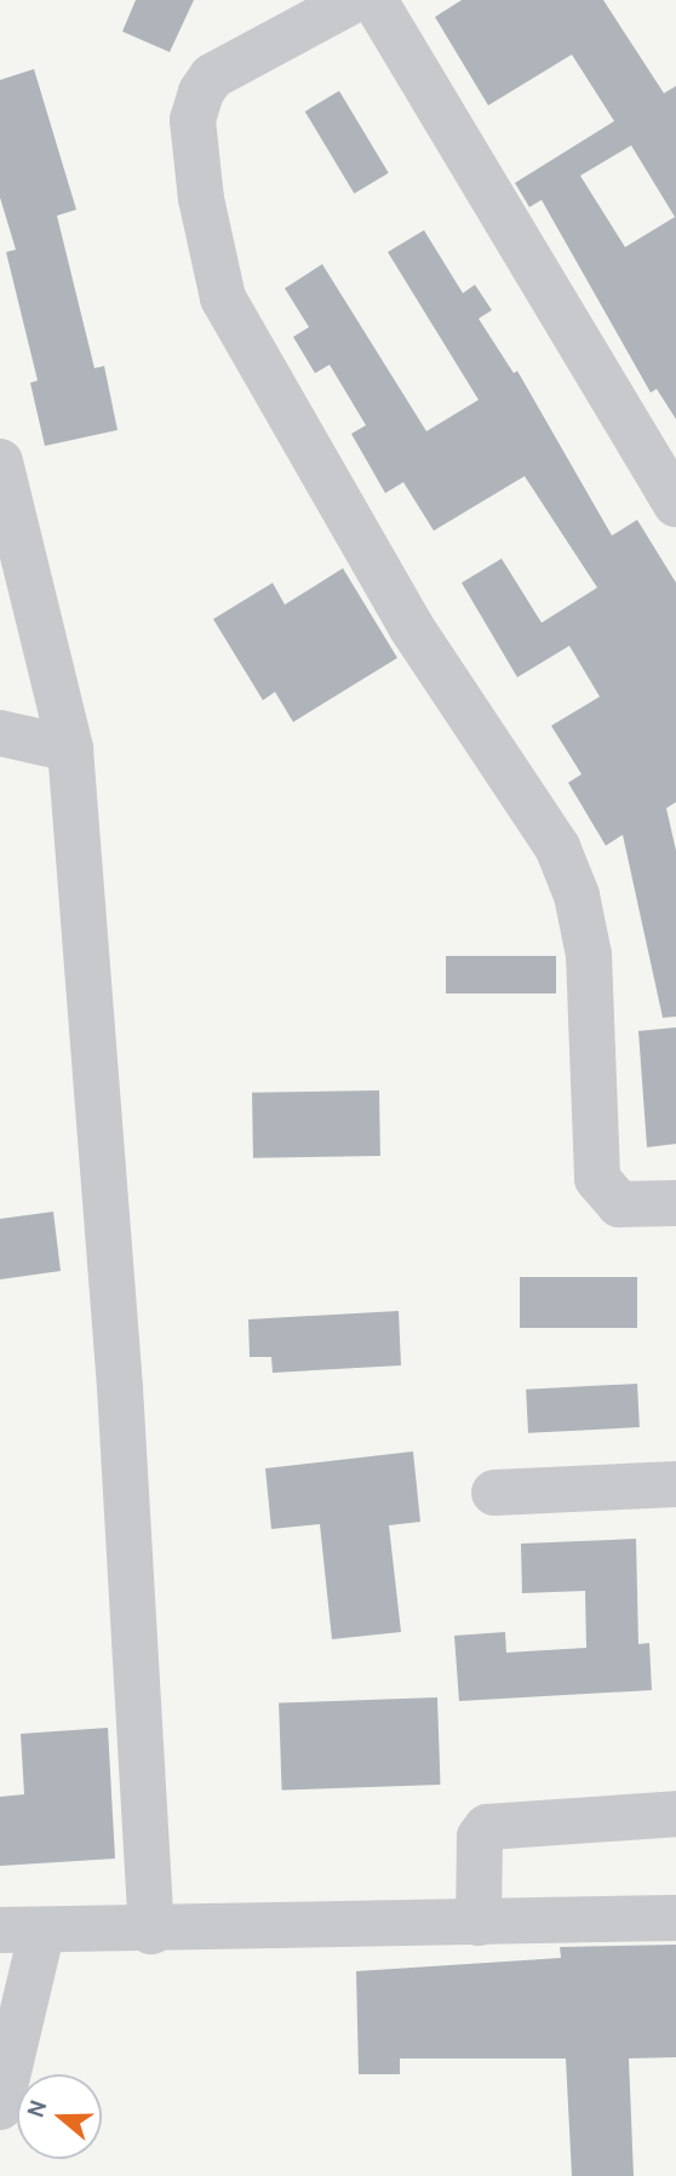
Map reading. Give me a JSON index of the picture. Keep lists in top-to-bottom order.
{
  "north": "left"
}
